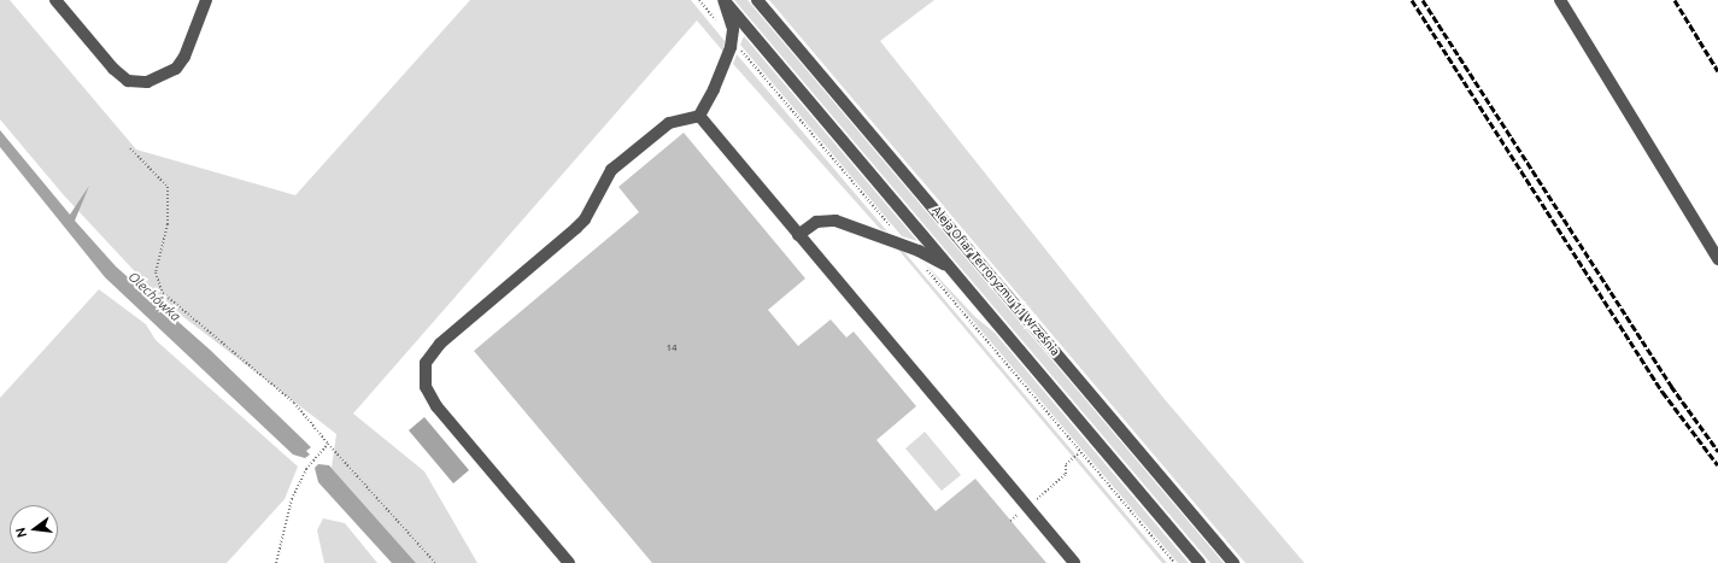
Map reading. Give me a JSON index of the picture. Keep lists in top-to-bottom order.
{
  "streets": {
    "street": ["Aleja Ofiar Terroryzmu 11 Września"]
  },
  "water": ["Olechówka"],
  "house_numbers": ["14"],
  "north": "left"
}
